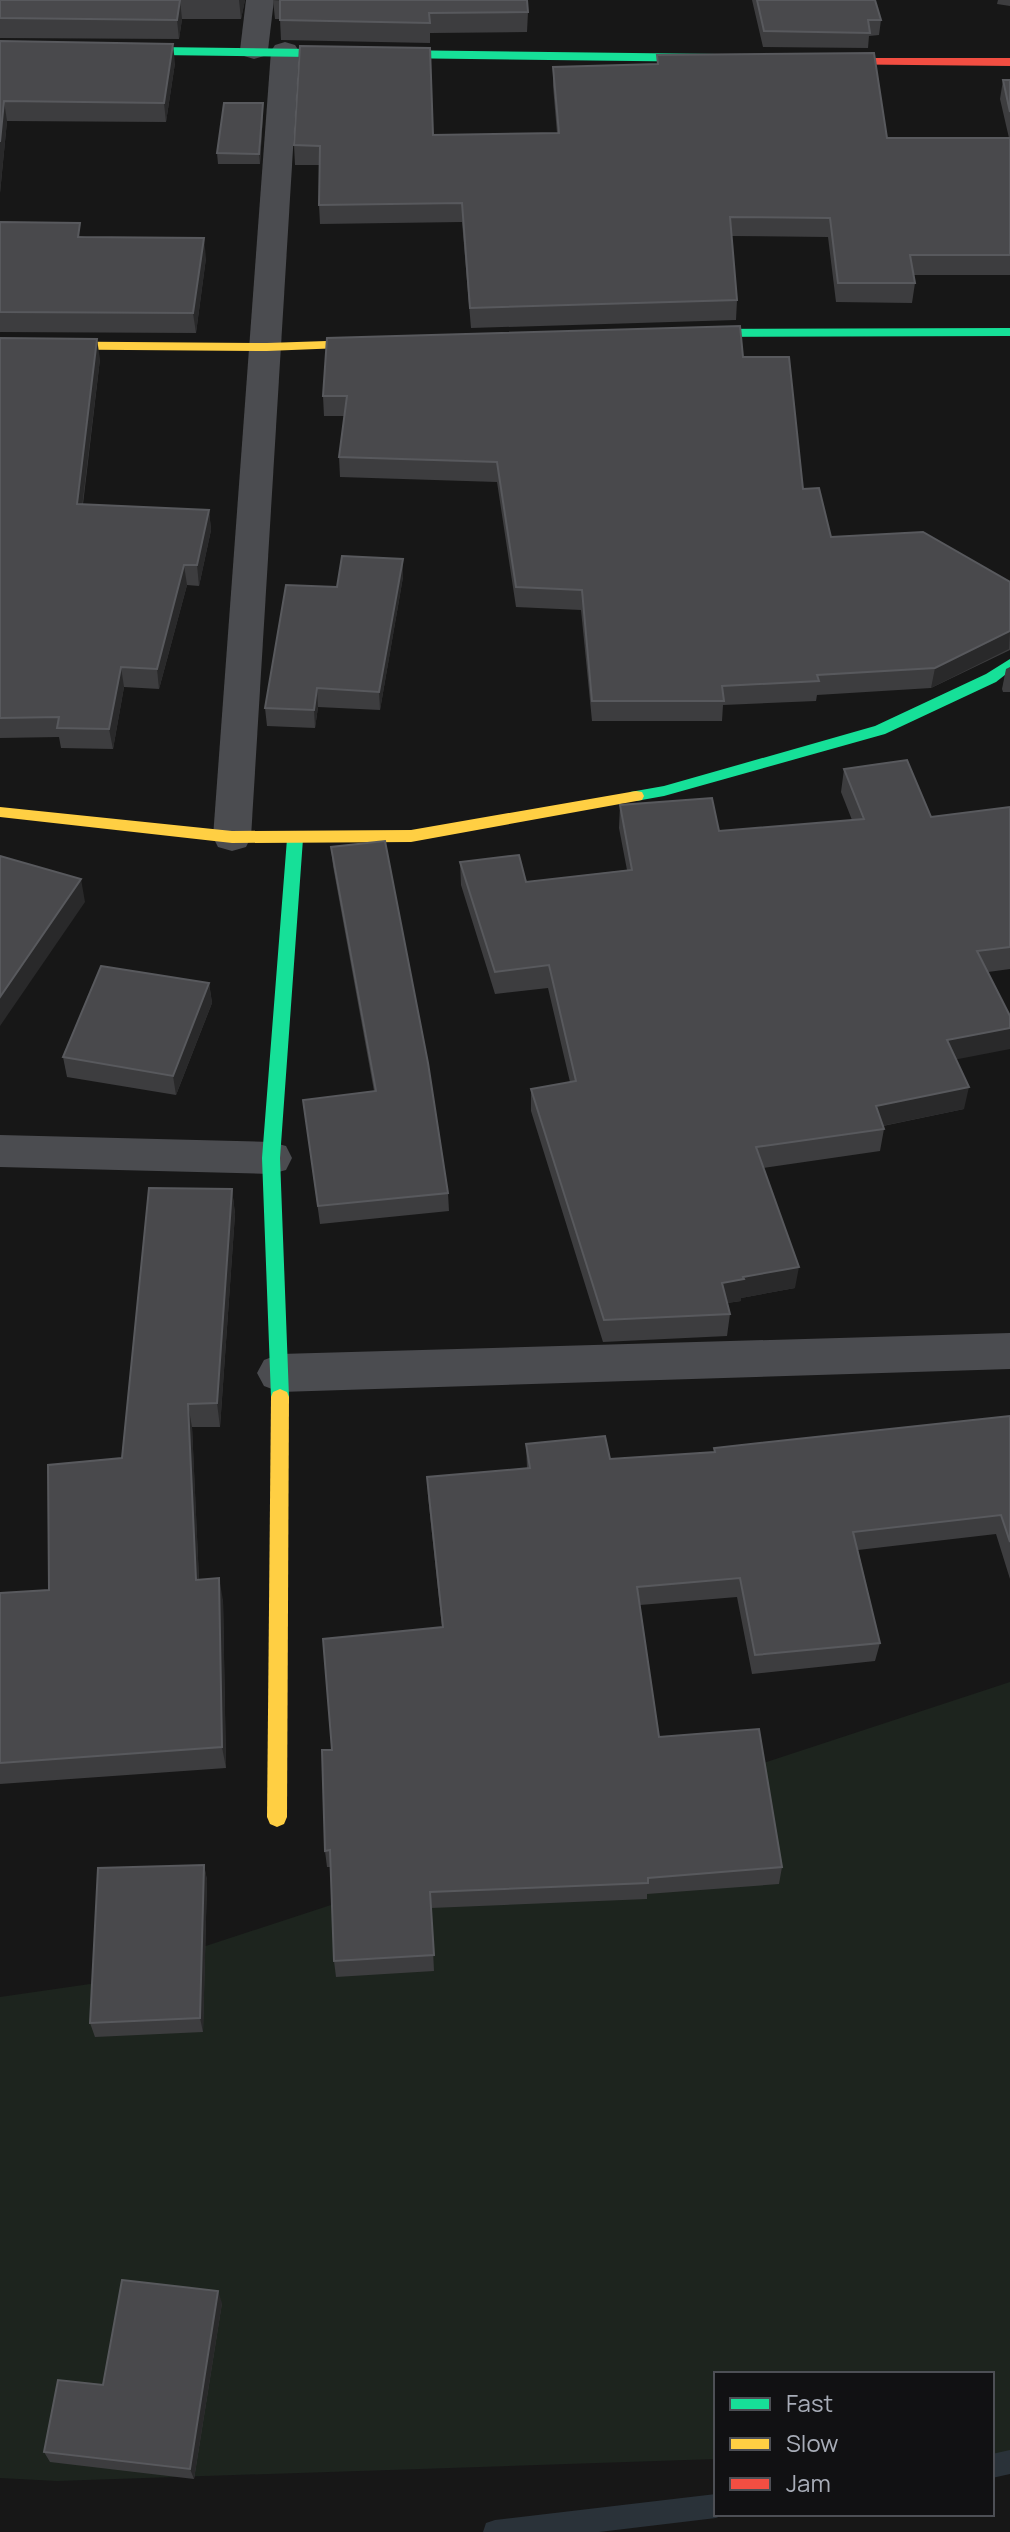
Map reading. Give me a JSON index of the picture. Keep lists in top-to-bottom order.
{
  "legend": ["Fast", "Slow", "Jam"]
}
